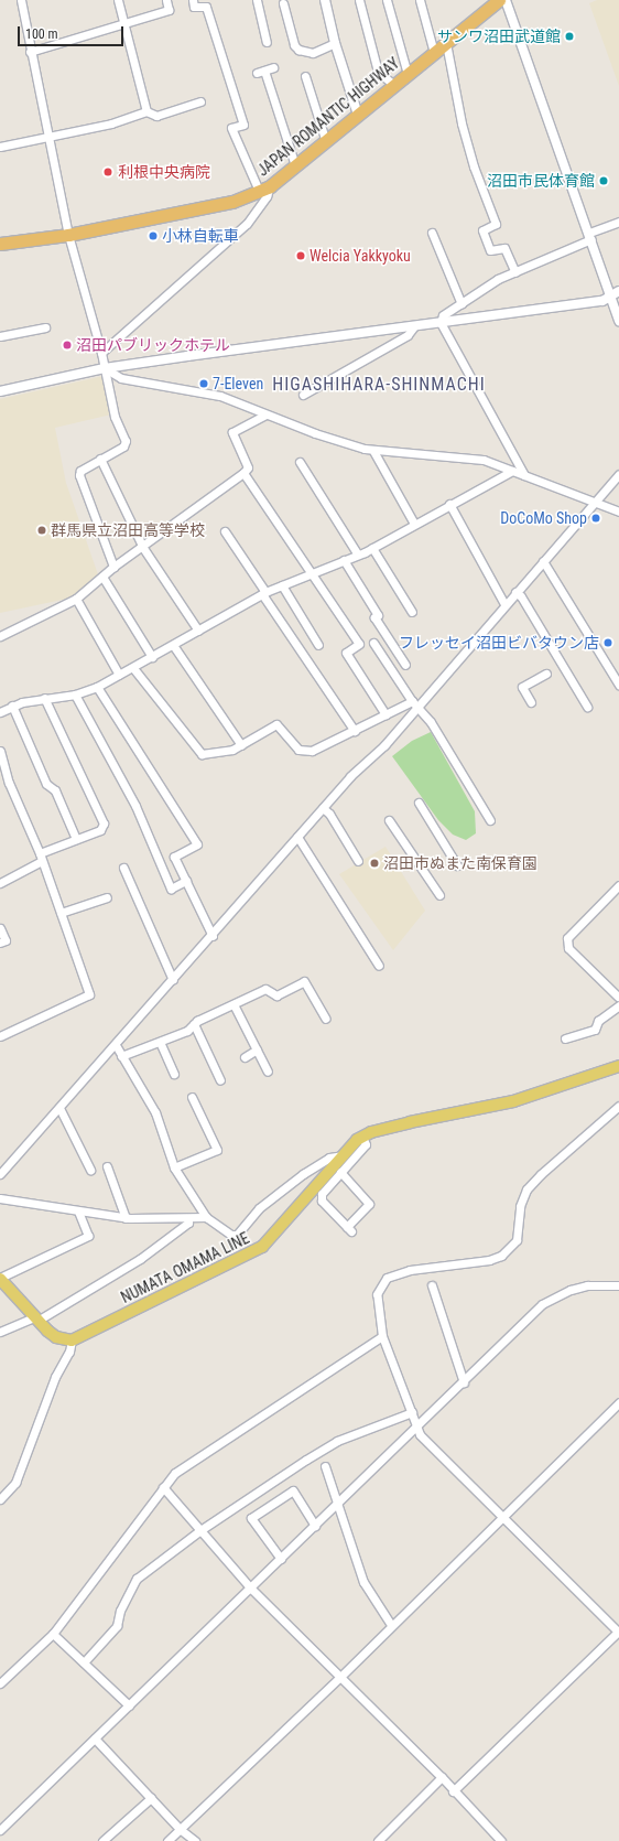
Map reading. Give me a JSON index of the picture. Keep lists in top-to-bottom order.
{
  "streets": {
    "highway": ["JAPAN ROMANTIC HIGHWAY"],
    "main road": ["NUMATA OMAMA LINE"]
  },
  "districts": ["HIGASHIHARA-SHINMACHI"],
  "places": [
    "サンワ沼田武道館",
    "利根中央病院",
    "沼田市民体育館",
    "小林自転車",
    "Welcia Yakkyoku",
    "沼田パブリックホテル",
    "7-Eleven",
    "DoCoMo Shop",
    "群馬県立沼田高等学校",
    "フレッセイ沼田ビバタウン店",
    "沼田市ぬまた南保育園"
  ],
  "scale_bar": "100 m"
}
